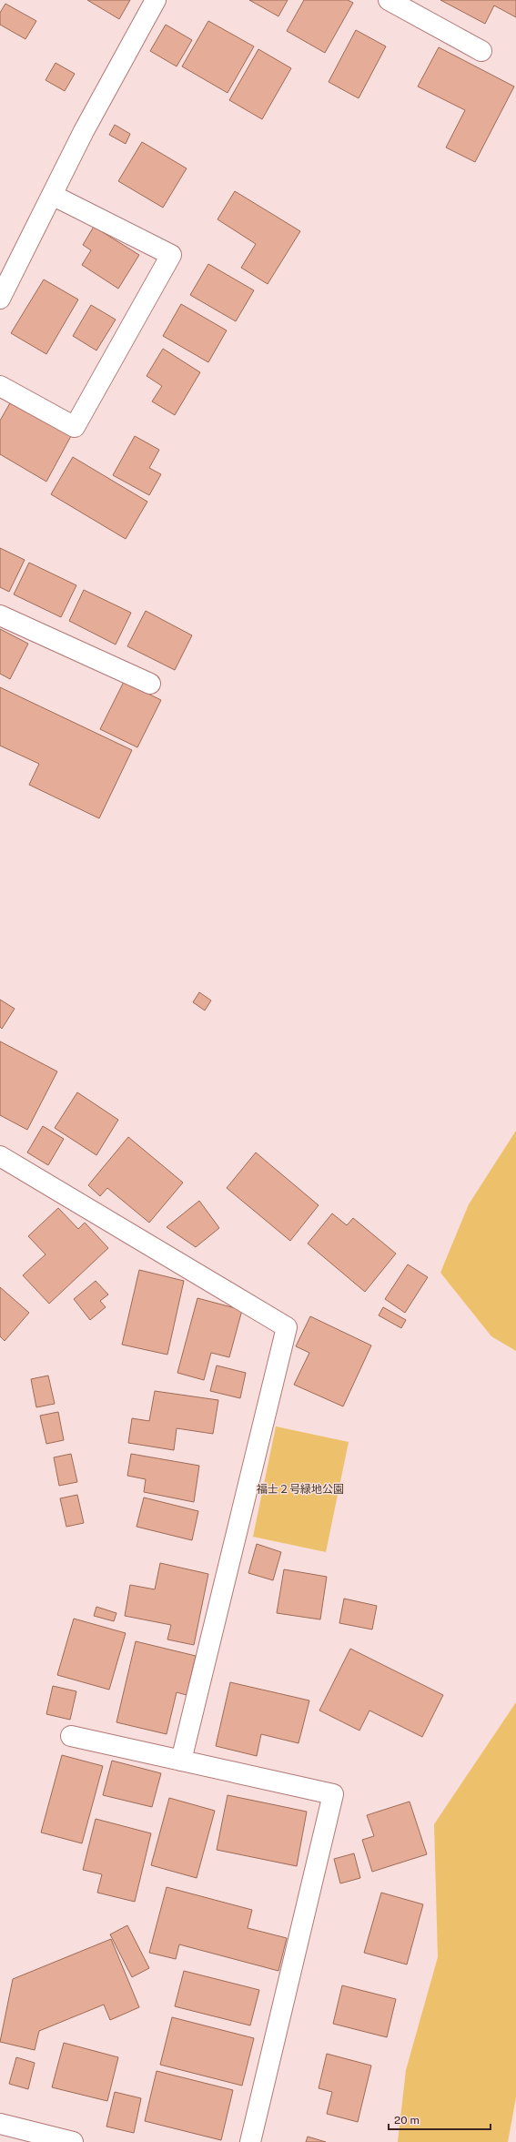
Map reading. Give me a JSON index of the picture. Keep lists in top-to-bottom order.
{
  "parks": ["福士２号緑地公園"],
  "scale_bar": "20 m"
}
